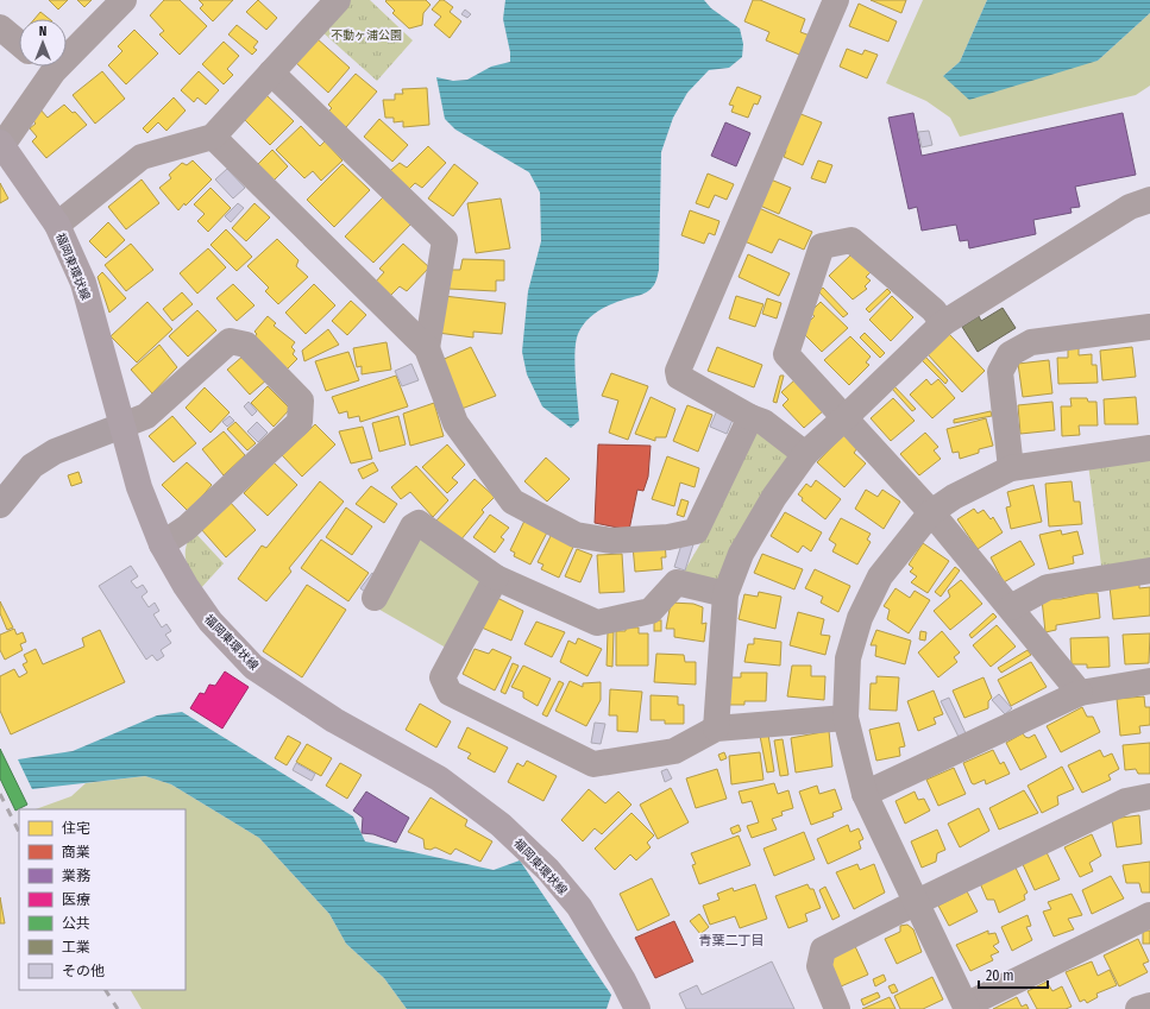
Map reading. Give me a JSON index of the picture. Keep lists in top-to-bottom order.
{
  "streets": {
    "main road": ["福岡東環状線"]
  },
  "districts": ["青葉二丁目"],
  "parks": ["不動ヶ浦公園"],
  "legend": [
    "住宅",
    "商業",
    "業務",
    "医療",
    "公共",
    "工業",
    "その他"
  ],
  "scale_bar": "20 m",
  "north": "top"
}
